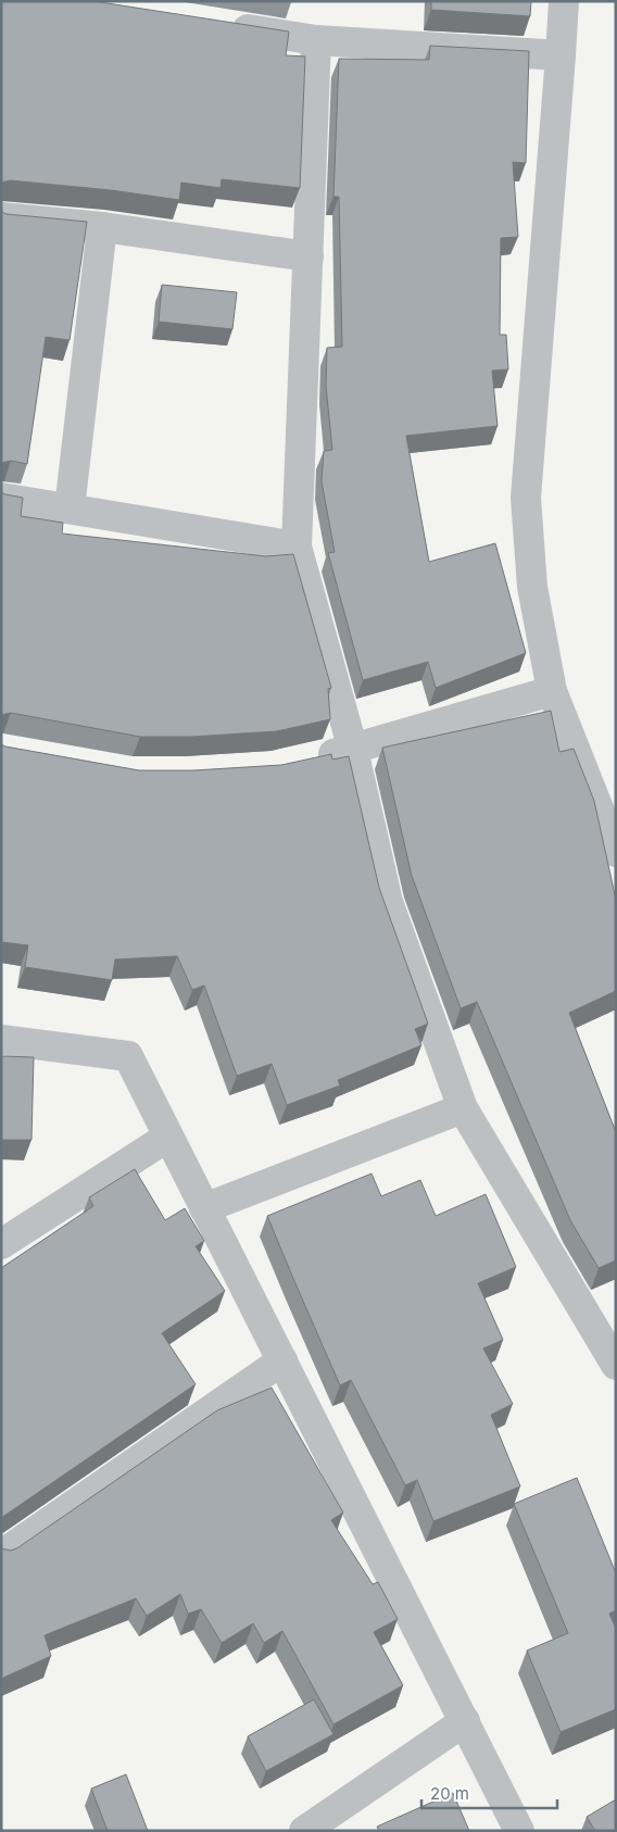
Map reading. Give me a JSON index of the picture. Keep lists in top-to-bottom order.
{
  "scale_bar": "20 m"
}
